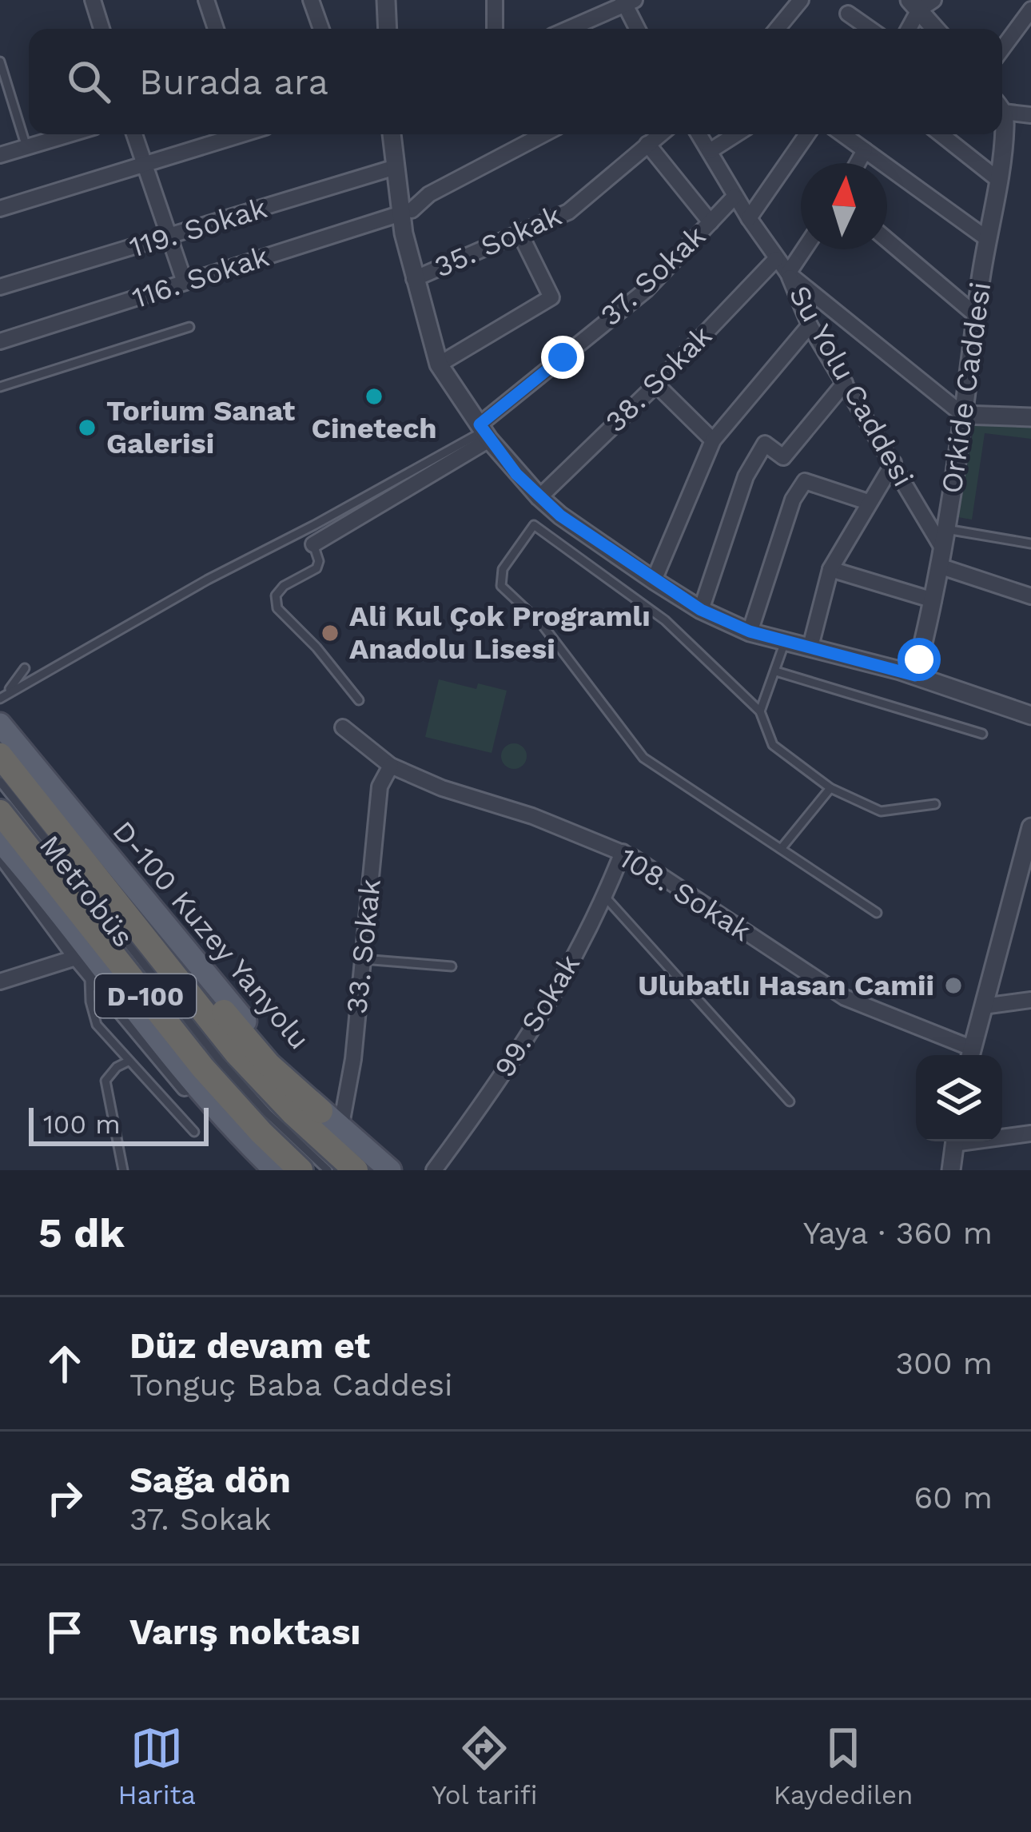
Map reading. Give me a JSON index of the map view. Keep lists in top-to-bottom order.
{
  "streets": {
    "highway": ["D-100"],
    "main road": ["D-100 Kuzey Yanyolu"],
    "street": [
      "119. Sokak",
      "35. Sokak",
      "37. Sokak",
      "116. Sokak",
      "38. Sokak",
      "Su Yolu Caddesi",
      "Orkide Caddesi",
      "108. Sokak",
      "33. Sokak",
      "99. Sokak"
    ],
    "lane": ["Metrobüs"]
  },
  "crossings": [
    ["Su Yolu Caddesi", "Orkide Caddesi"],
    ["108. Sokak", "33. Sokak"],
    ["108. Sokak", "99. Sokak"],
    ["D-100 Kuzey Yanyolu", "33. Sokak"]
  ],
  "places": [
    "Cinetech",
    "Torium Sanat Galerisi",
    "Ali Kul Çok Programlı Anadolu Lisesi",
    "Ulubatlı Hasan Camii"
  ],
  "scale_bar": "100 m",
  "north": "top",
  "page": {
    "search": "Burada ara",
    "scale": "100 m",
    "heading": ["5 dk", "Yaya · 360 m"],
    "list": [
      ["Düz devam et", "Tonguç Baba Caddesi", "300 m"],
      ["Sağa dön", "37. Sokak", "60 m"],
      "Varış noktası"
    ],
    "nav": ["Harita", "Yol tarifi", "Kaydedilen"]
  }
}
